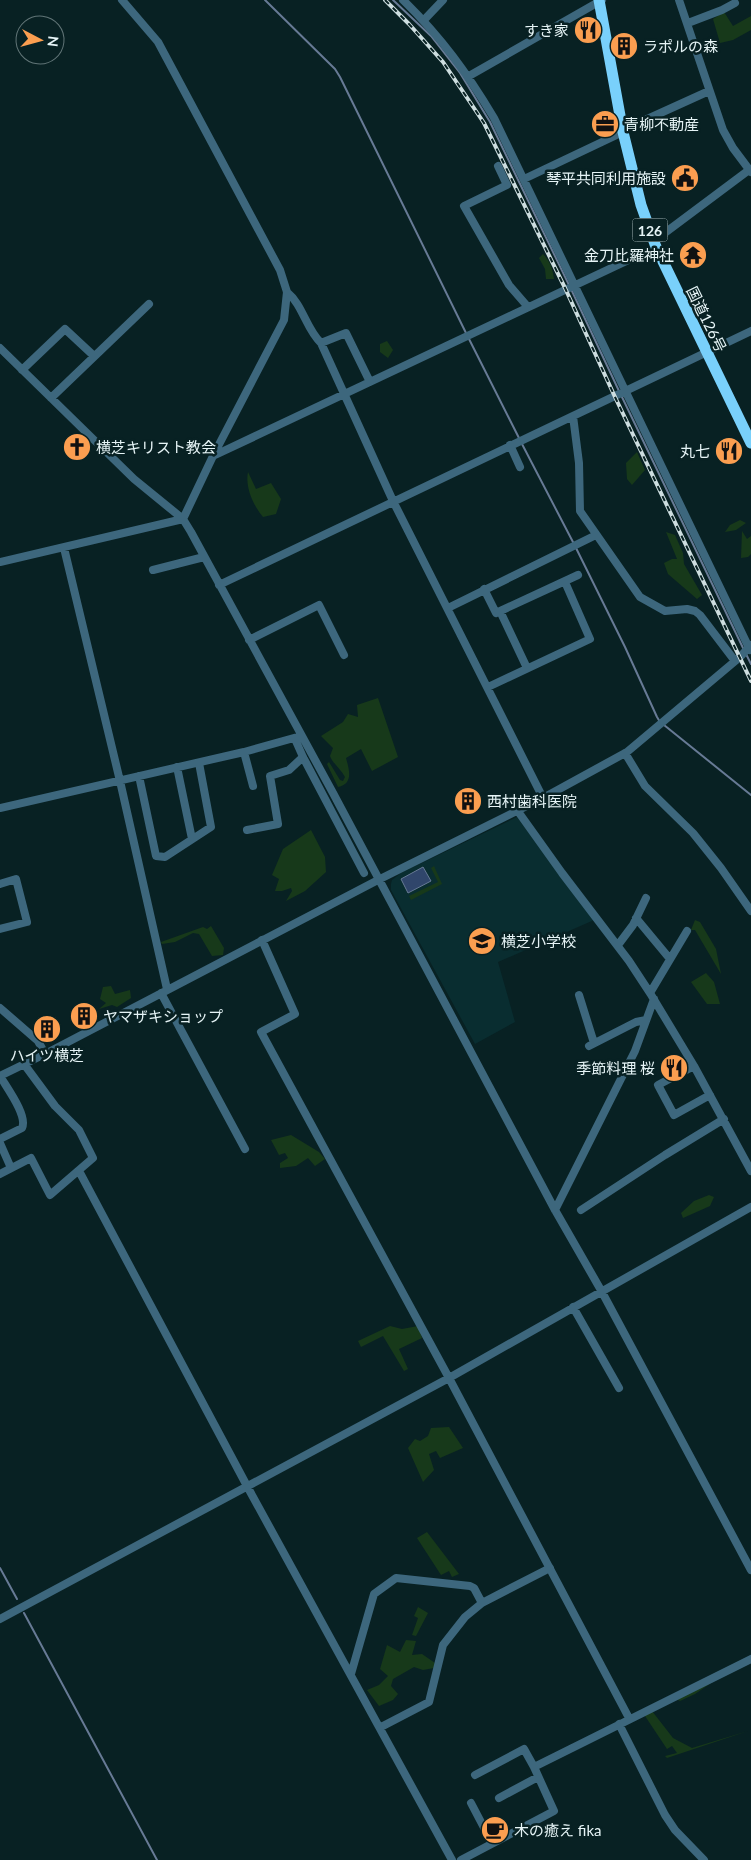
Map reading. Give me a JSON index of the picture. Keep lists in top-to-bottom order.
{
  "streets": {
    "highway": ["126", "国道126号"]
  },
  "places": {
    "restaurant": ["すき家", "丸七", "季節料理 桜"],
    "building": [
      "ラポルの森",
      "西村歯科医院",
      "ヤマザキショップ",
      "ハイツ横芝"
    ],
    "office": ["青柳不動産"],
    "public building": ["琴平共同利用施設"],
    "temple": ["金刀比羅神社"],
    "church": ["横芝キリスト教会"],
    "school or university": ["横芝小学校"],
    "cafe": ["木の癒え fika"]
  },
  "north": "right"
}
